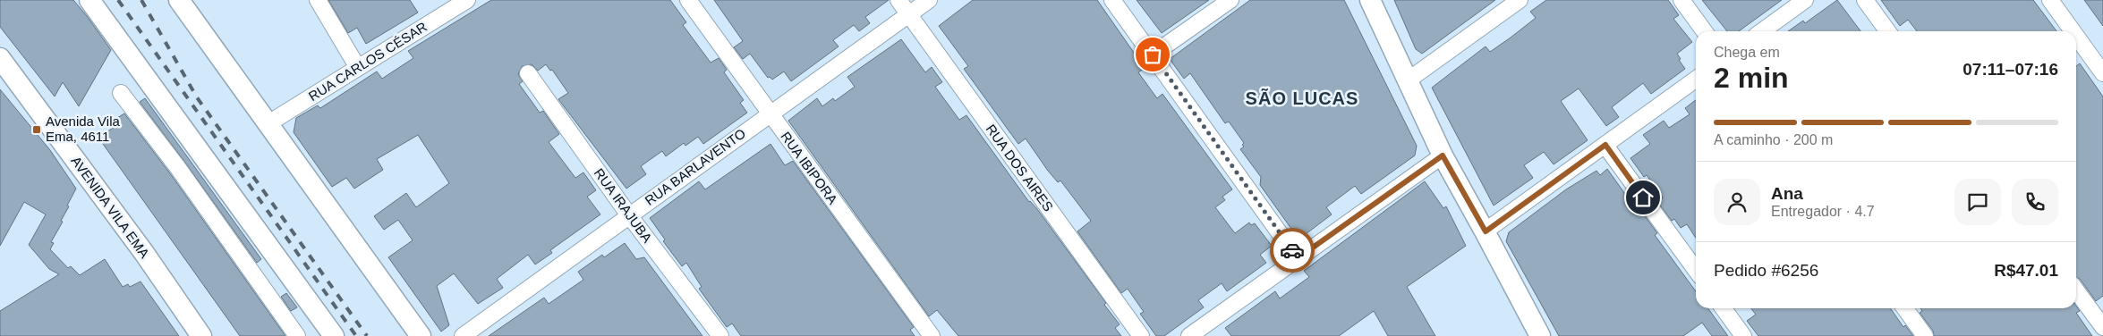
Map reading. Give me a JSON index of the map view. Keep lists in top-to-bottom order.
{
  "streets": {
    "main road": ["AVENIDA VILA EMA"],
    "street": [
      "RUA CARLOS CÉSAR",
      "RUA BARLAVENTO",
      "RUA IBIPORA",
      "RUA DOS AIRES",
      "RUA IRAJUBA"
    ]
  },
  "crossings": [
    ["RUA BARLAVENTO", "RUA IBIPORA"],
    ["RUA BARLAVENTO", "RUA DOS AIRES"],
    ["RUA BARLAVENTO", "RUA IRAJUBA"]
  ],
  "districts": ["SÃO LUCAS"],
  "places": {
    "transit": ["Avenida Vila Ema, 4611"]
  },
  "page": {
    "heading": ["2 min", "Chega em", "07:11–07:16"],
    "panel": [
      "Ana",
      "Entregador · 4.7",
      "Pedido #6256",
      "R$47.01"
    ],
    "bar": "A caminho · 200 m"
  }
}
